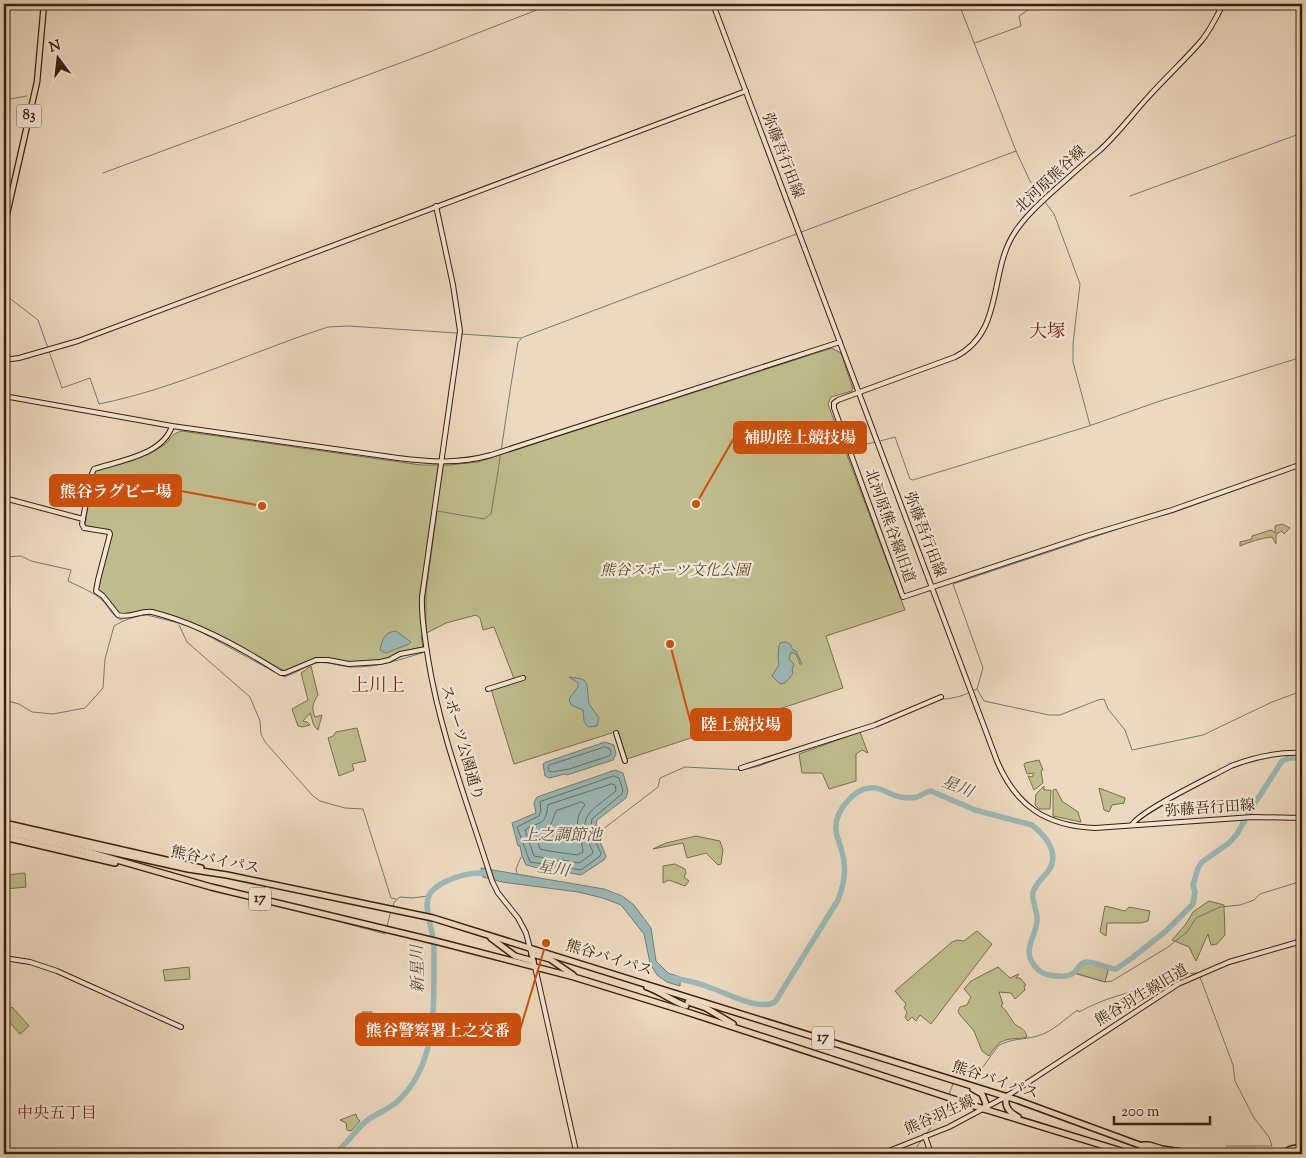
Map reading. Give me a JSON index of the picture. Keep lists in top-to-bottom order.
{
  "streets": {
    "highway": ["熊谷バイパス", "17"],
    "main road": ["83"],
    "street": [
      "弥藤吾行田線",
      "北河原熊谷線",
      "北河原熊谷線旧道",
      "スポーツ公園通り",
      "熊谷羽生線旧道",
      "熊谷羽生線"
    ]
  },
  "crossings": [
    ["弥藤吾行田線", "北河原熊谷線"],
    ["弥藤吾行田線", "北河原熊谷線旧道"],
    ["北河原熊谷線", "北河原熊谷線旧道"],
    ["スポーツ公園通り", "熊谷バイパス"],
    ["熊谷バイパス", "17"],
    ["熊谷バイパス", "熊谷羽生線旧道"],
    ["熊谷バイパス", "熊谷羽生線"],
    ["熊谷羽生線旧道", "熊谷羽生線"]
  ],
  "districts": ["大塚", "上川上", "中央五丁目"],
  "water": ["星川", "上之調節池", "新星川"],
  "parks": ["熊谷スポーツ文化公園"],
  "places": [
    "補助陸上競技場",
    "熊谷ラグビー場",
    "陸上競技場",
    "熊谷警察署上之交番"
  ],
  "scale_bar": "200 m",
  "north": "top"
}
